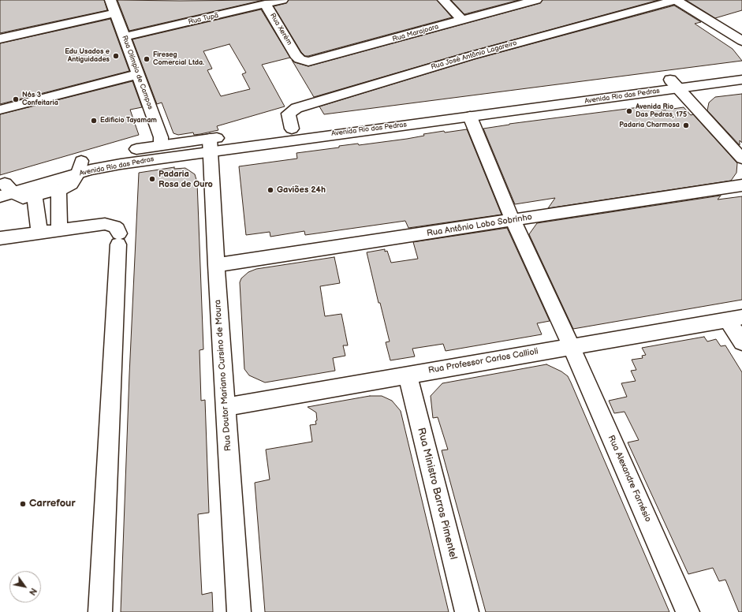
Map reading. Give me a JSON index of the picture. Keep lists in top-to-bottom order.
{
  "streets": {
    "street": [
      "Rua Tupã",
      "Rua Xerém",
      "Rua Marajoara",
      "Rua José Antônio Lagareiro",
      "Rua Olímpio de Campos",
      "Avenida Rio das Pedras",
      "Rua Antônio Lobo Sobrinho",
      "Rua Professor Carlos Callioli",
      "Rua Doutor Mariano Cursino de Moura",
      "Rua Alexandre Farnésio",
      "Rua Ministro Barros Pimentel"
    ]
  },
  "crossings": [
    ["Rua Tupã", "Rua Xerém"],
    ["Rua Tupã", "Rua Olímpio de Campos"],
    ["Rua Xerém", "Rua Marajoara"],
    ["Rua José Antônio Lagareiro", "Avenida Rio das Pedras"],
    ["Rua Olímpio de Campos", "Avenida Rio das Pedras"],
    ["Avenida Rio das Pedras", "Rua Doutor Mariano Cursino de Moura"],
    ["Avenida Rio das Pedras", "Rua Alexandre Farnésio"],
    ["Rua Antônio Lobo Sobrinho", "Rua Doutor Mariano Cursino de Moura"],
    ["Rua Antônio Lobo Sobrinho", "Rua Alexandre Farnésio"],
    ["Rua Professor Carlos Callioli", "Rua Doutor Mariano Cursino de Moura"],
    ["Rua Professor Carlos Callioli", "Rua Alexandre Farnésio"],
    ["Rua Professor Carlos Callioli", "Rua Ministro Barros Pimentel"]
  ],
  "places": [
    "Edu Usados e Antiguidades",
    "Fireseg Comercial Ltda.",
    "Nós 3 Confeitaria",
    "Avenida Rio Das Pedras, 175",
    "Edificio Tayamam",
    "Padaria Charmosa",
    "Padaria Rosa de Ouro",
    "Gaviões 24h",
    "Carrefour"
  ],
  "north": "bottom right"
}
